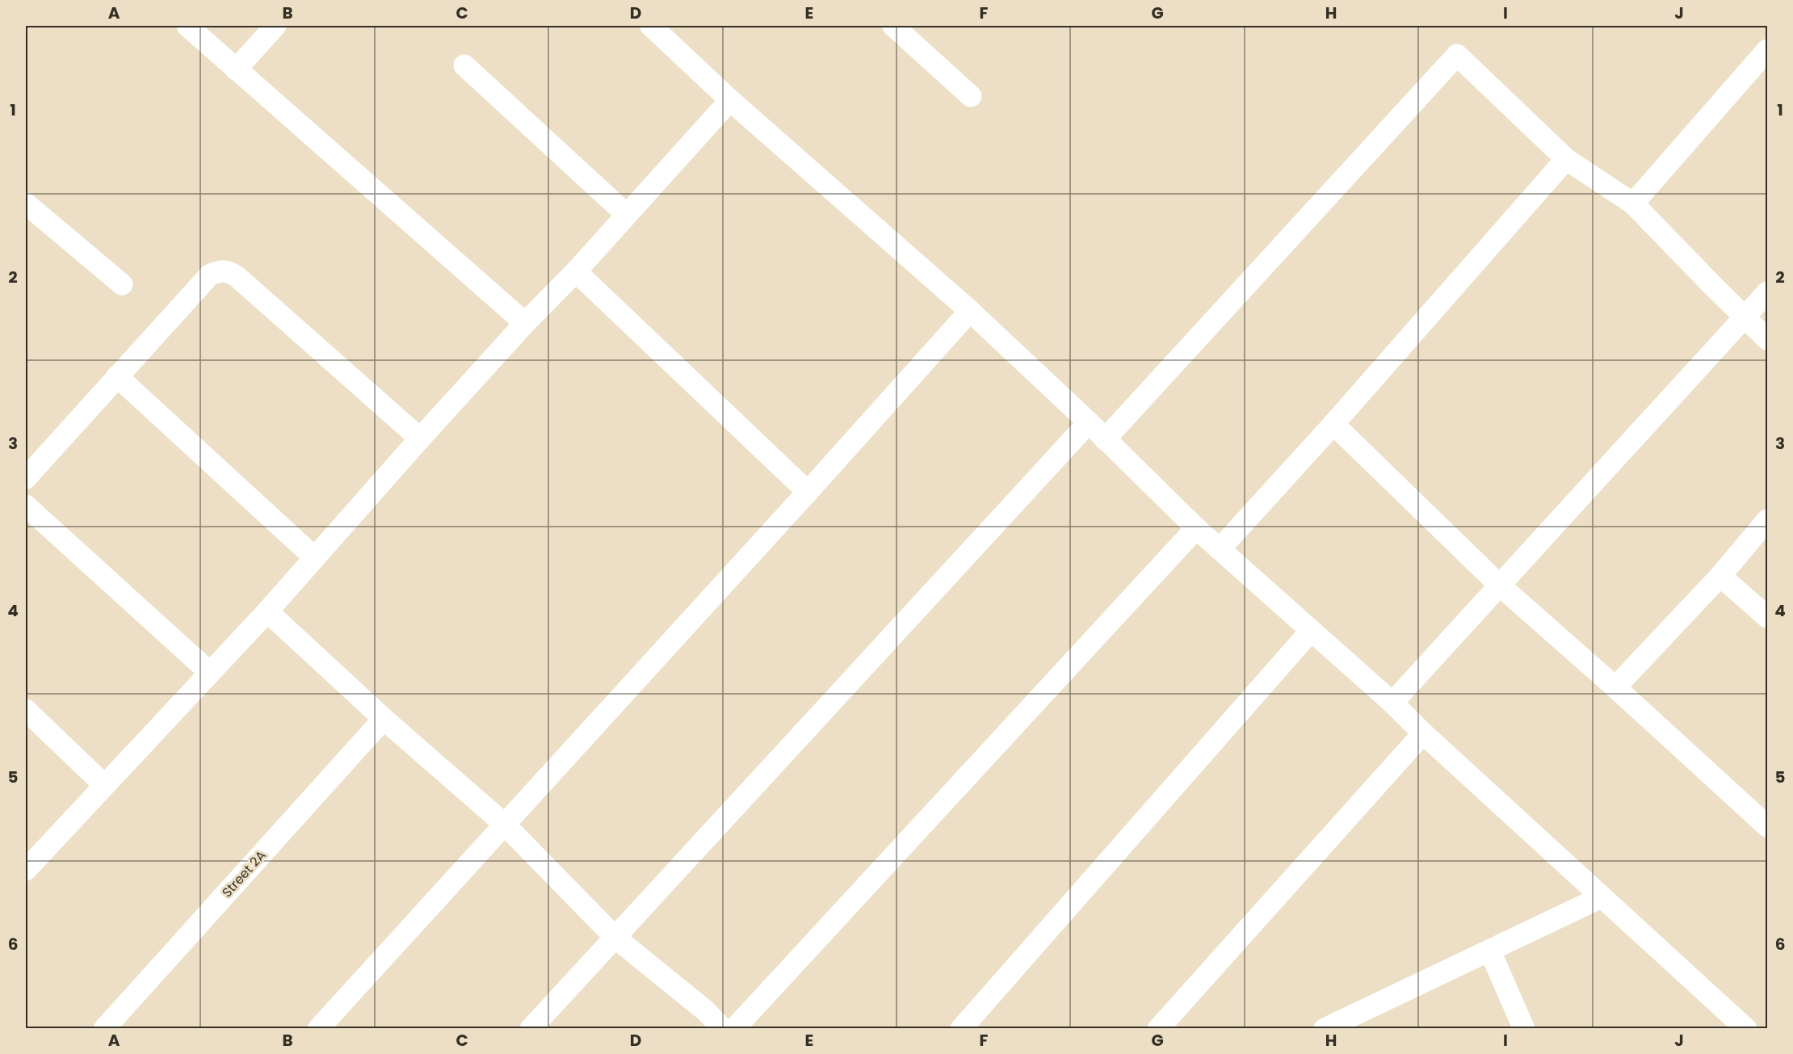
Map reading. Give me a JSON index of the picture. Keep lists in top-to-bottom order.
{
  "streets": {
    "street": ["Street 2A"]
  },
  "grid": {
    "columns": [
      "A",
      "B",
      "C",
      "D",
      "E",
      "F",
      "G",
      "H",
      "I",
      "J"
    ],
    "rows": [
      "1",
      "2",
      "3",
      "4",
      "5",
      "6"
    ]
  }
}
